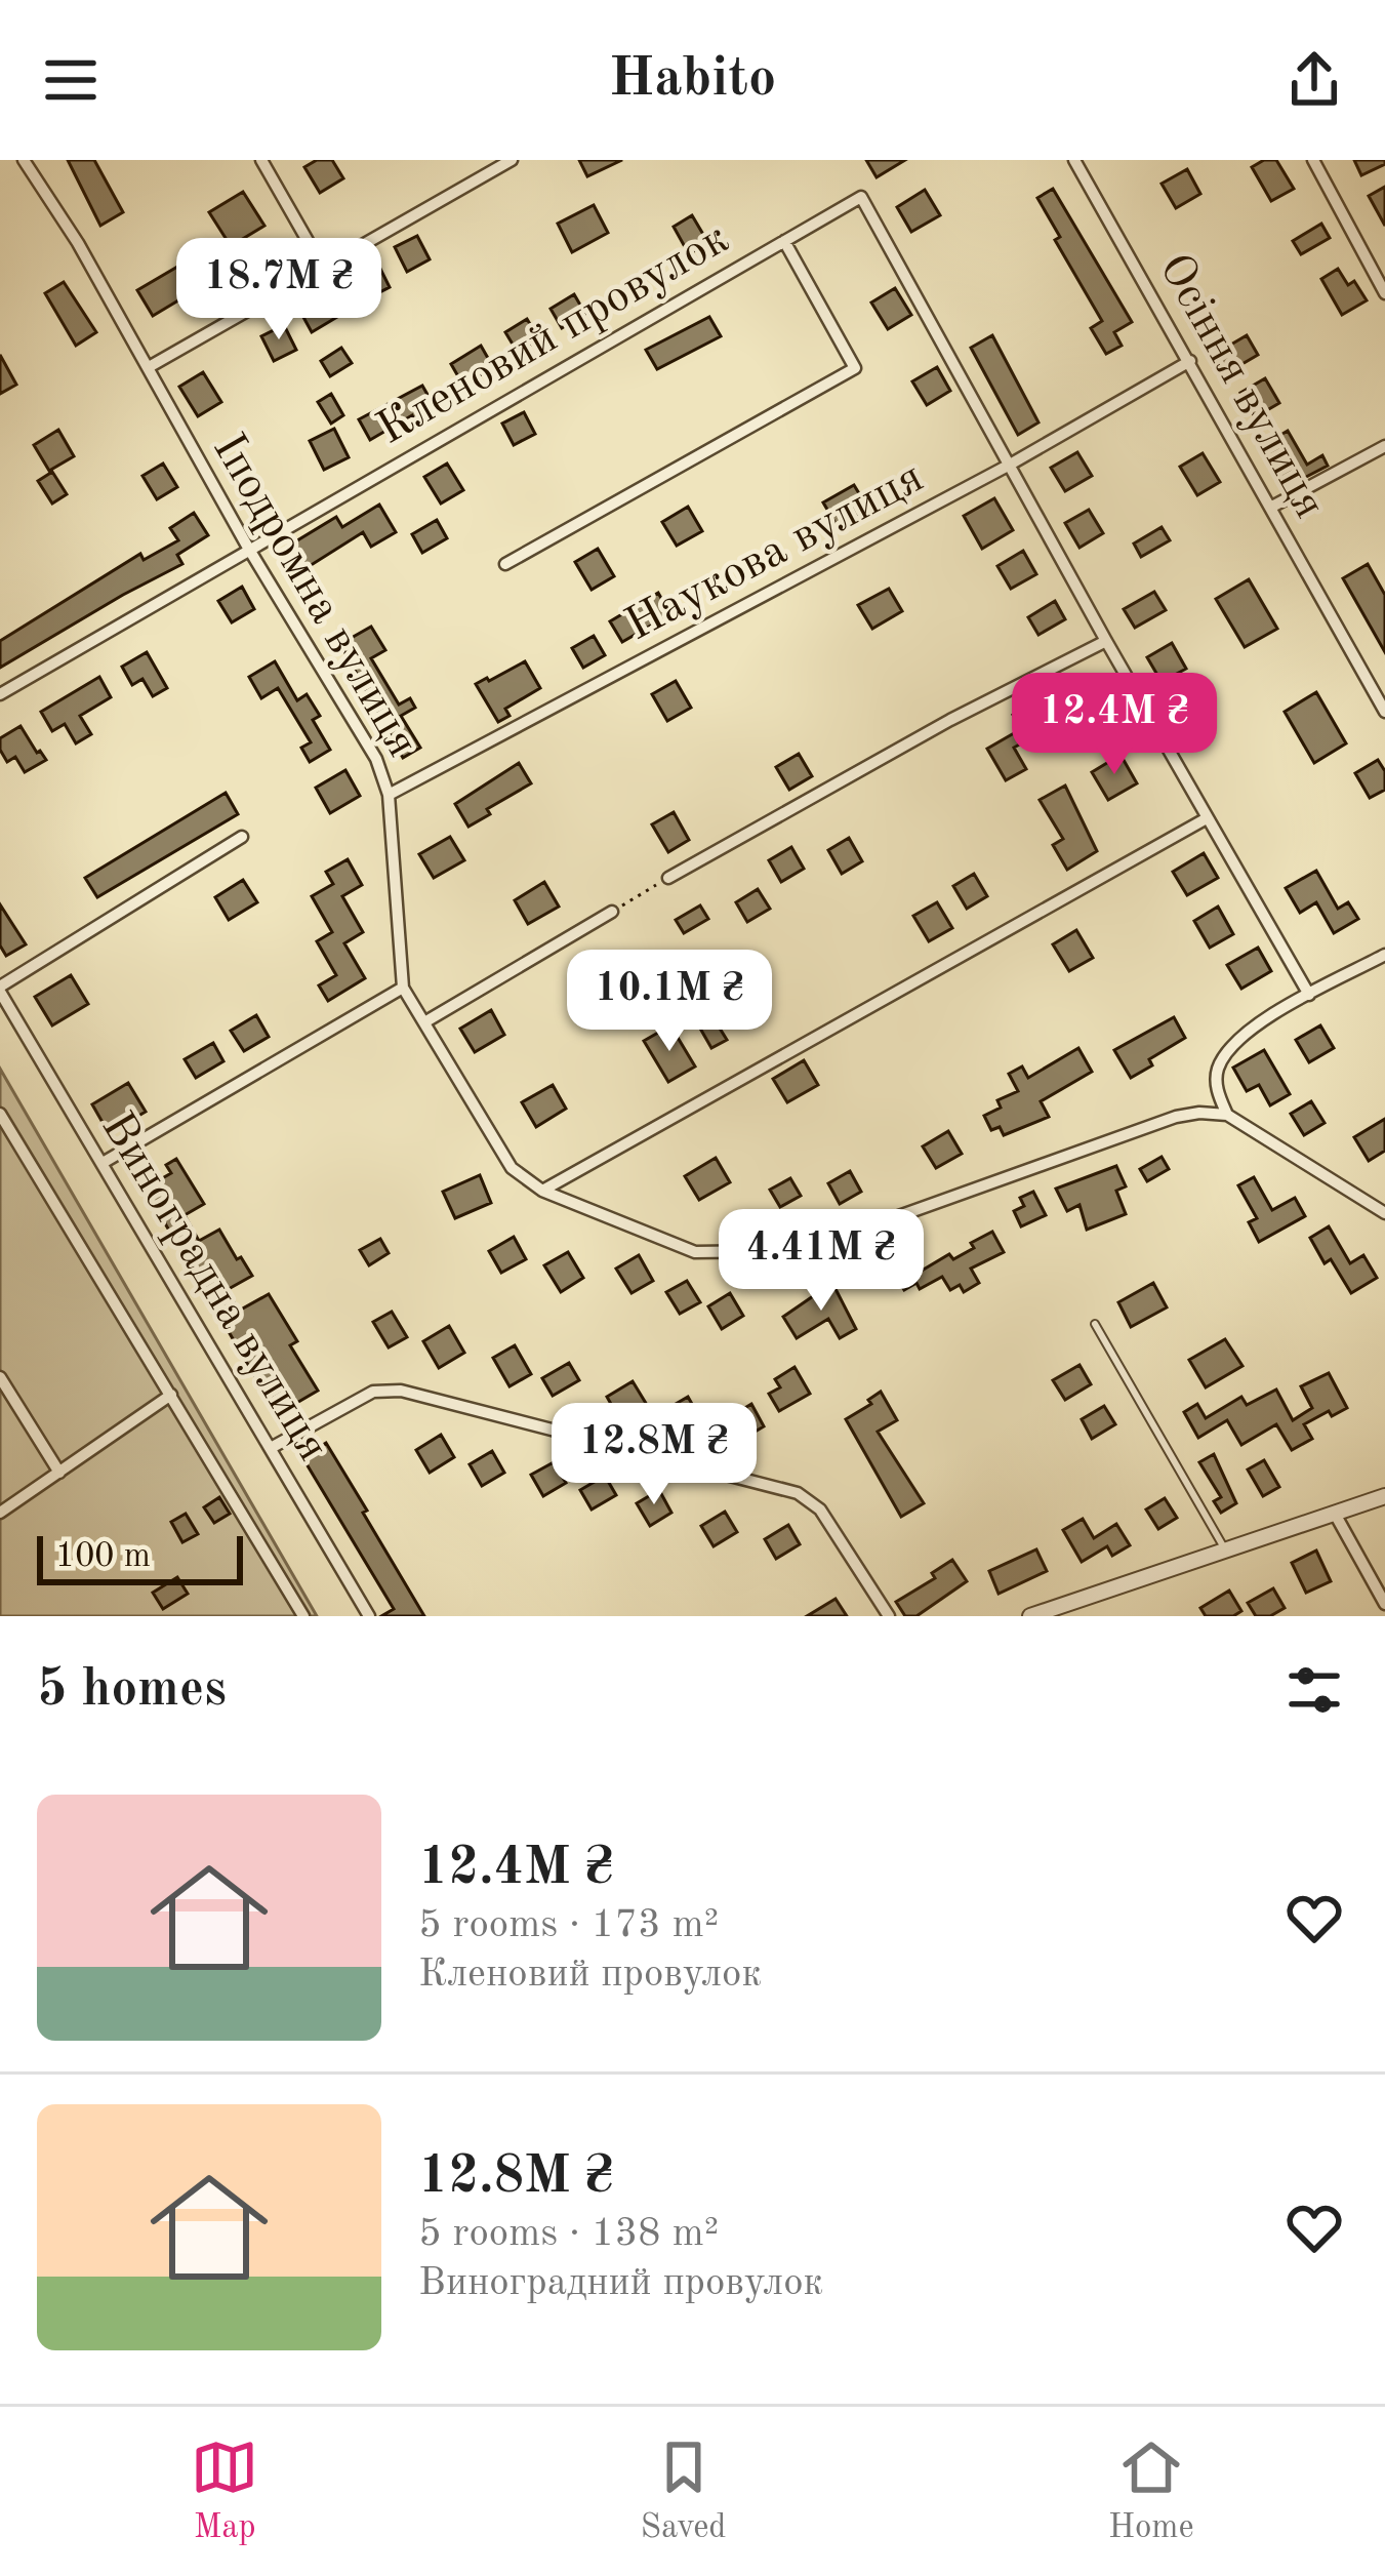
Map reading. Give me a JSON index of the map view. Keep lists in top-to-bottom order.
{
  "streets": {
    "street": [
      "Кленовий провулок",
      "Осіння вулиця",
      "Наукова вулиця",
      "Іподромна вулиця",
      "Виноградна вулиця"
    ]
  },
  "crossings": [
    ["Кленовий провулок", "Наукова вулиця"],
    ["Кленовий провулок", "Іподромна вулиця"],
    ["Осіння вулиця", "Наукова вулиця"],
    ["Наукова вулиця", "Іподромна вулиця"]
  ],
  "scale_bar": "100 m",
  "page": {
    "header": "Habito",
    "price": [
      "18.7M ₴",
      "12.4M ₴",
      "10.1M ₴",
      "4.41M ₴",
      "12.8M ₴"
    ],
    "scale": "100 m",
    "heading": "5 homes",
    "list": [
      {
        "name": "12.4M ₴",
        "note": "5 rooms · 173 m² · Кленовий провулок"
      },
      {
        "name": "12.8M ₴",
        "note": "5 rooms · 138 m² · Виноградний провулок"
      }
    ],
    "tabs": ["Map", "Saved", "Home"]
  }
}
